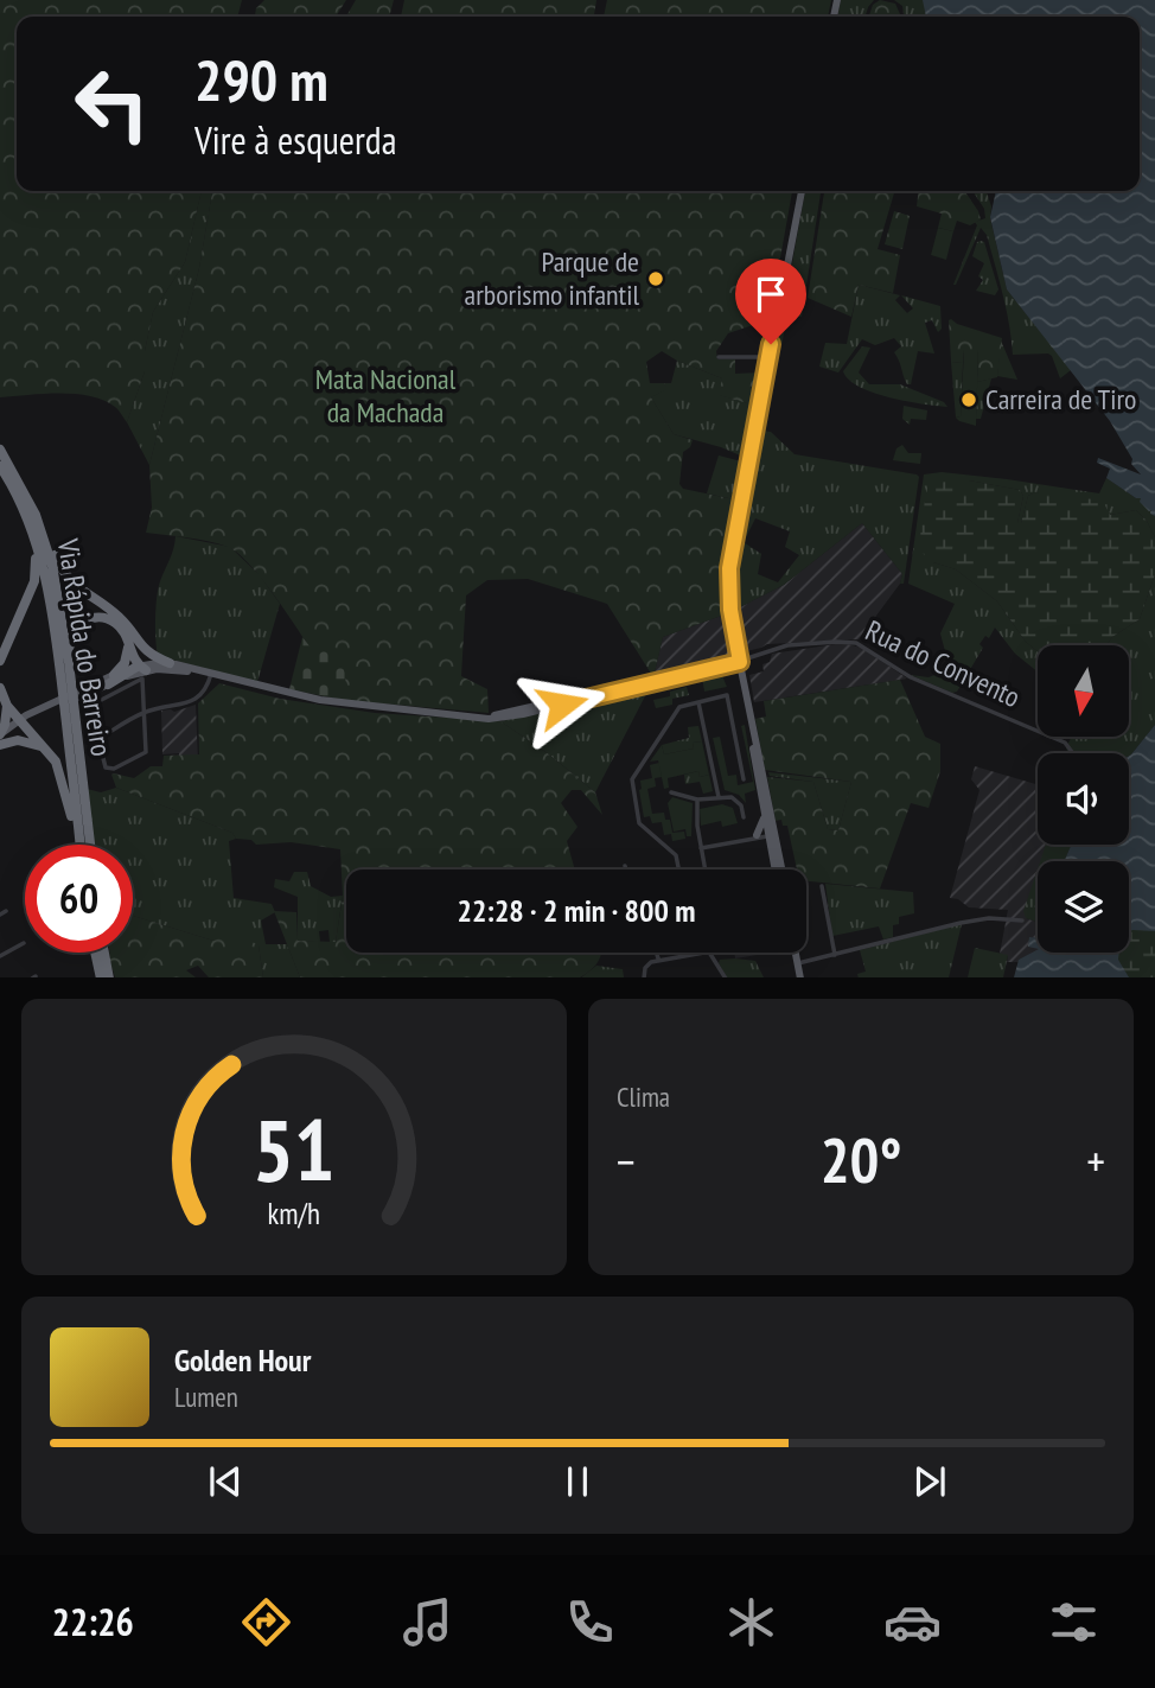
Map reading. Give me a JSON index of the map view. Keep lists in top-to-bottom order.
{
  "streets": {
    "highway": ["Via Rápida do Barreiro"],
    "street": ["Rua do Convento"]
  },
  "parks": ["Mata Nacional da Machada"],
  "places": ["Parque de arborismo infantil", "Carreira de Tiro"],
  "north": "bottom",
  "page": {
    "turn": ["290 m", "Vire à esquerda"],
    "limit": "60",
    "trip": "22:28 · 2 min · 800 m",
    "tile": "Clima",
    "heat": ["−", "20°", "+"],
    "song": ["Golden Hour", "Lumen"],
    "tabs": "22:26",
    "gauge": ["51", "km/h"]
  }
}
